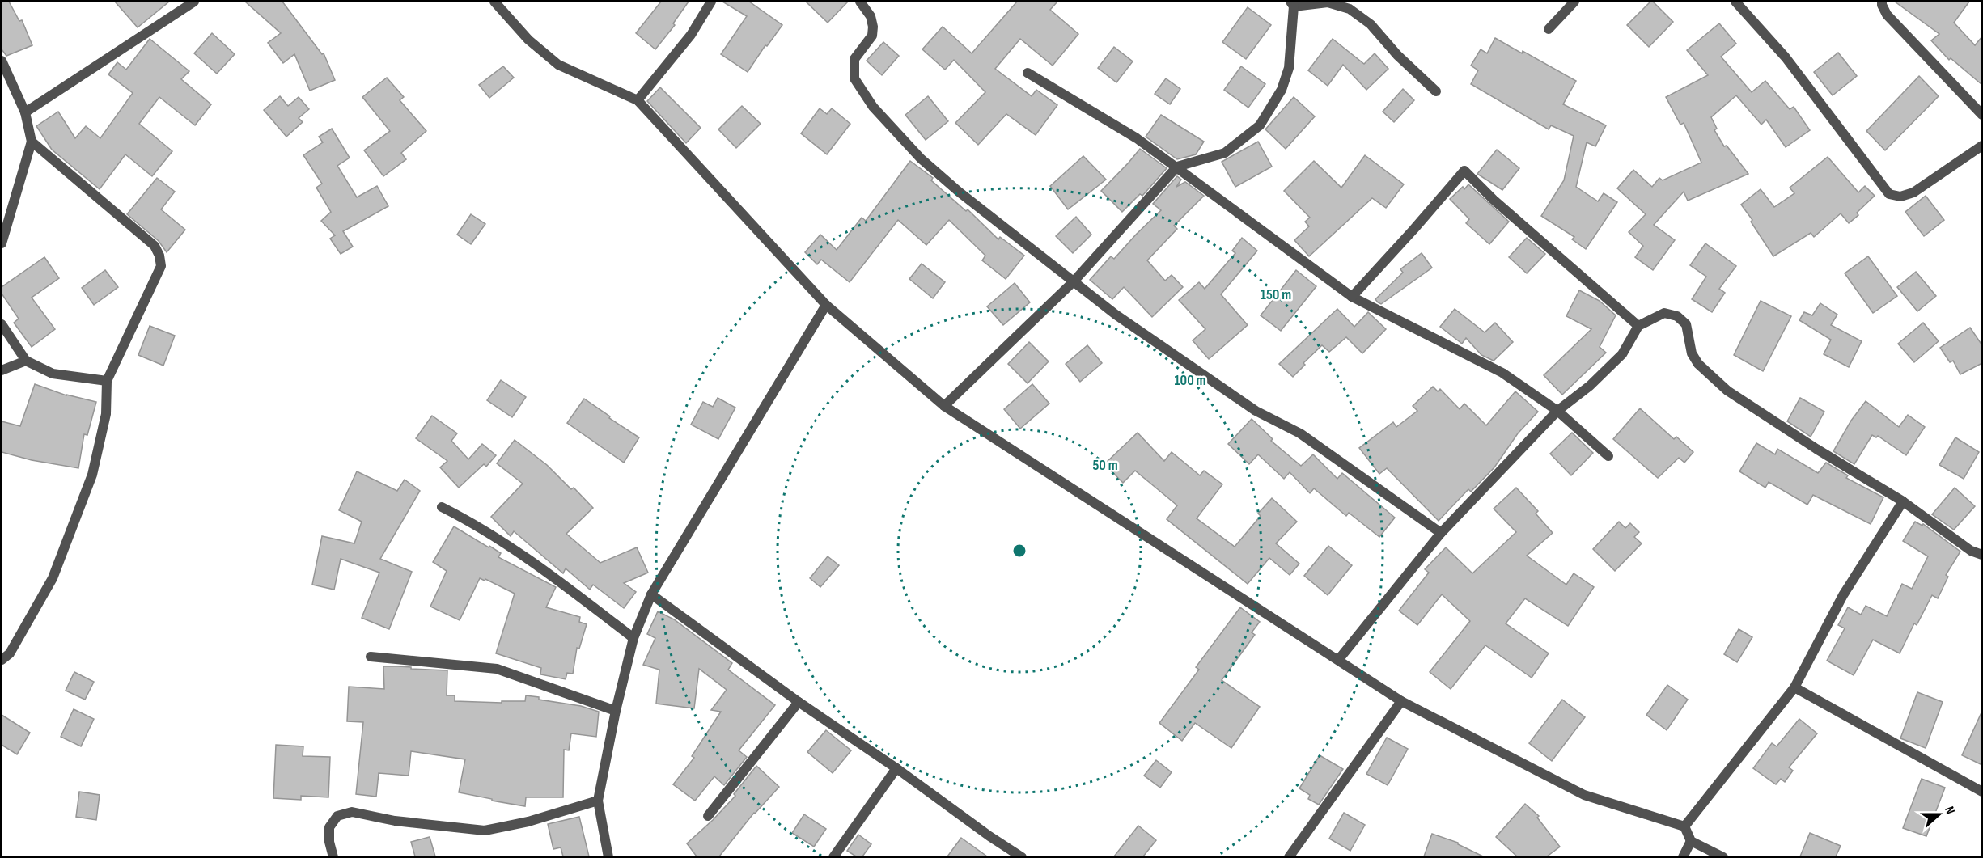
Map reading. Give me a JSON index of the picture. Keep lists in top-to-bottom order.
{
  "north": "right",
  "rings": ["150 m", "100 m", "50 m"]
}
